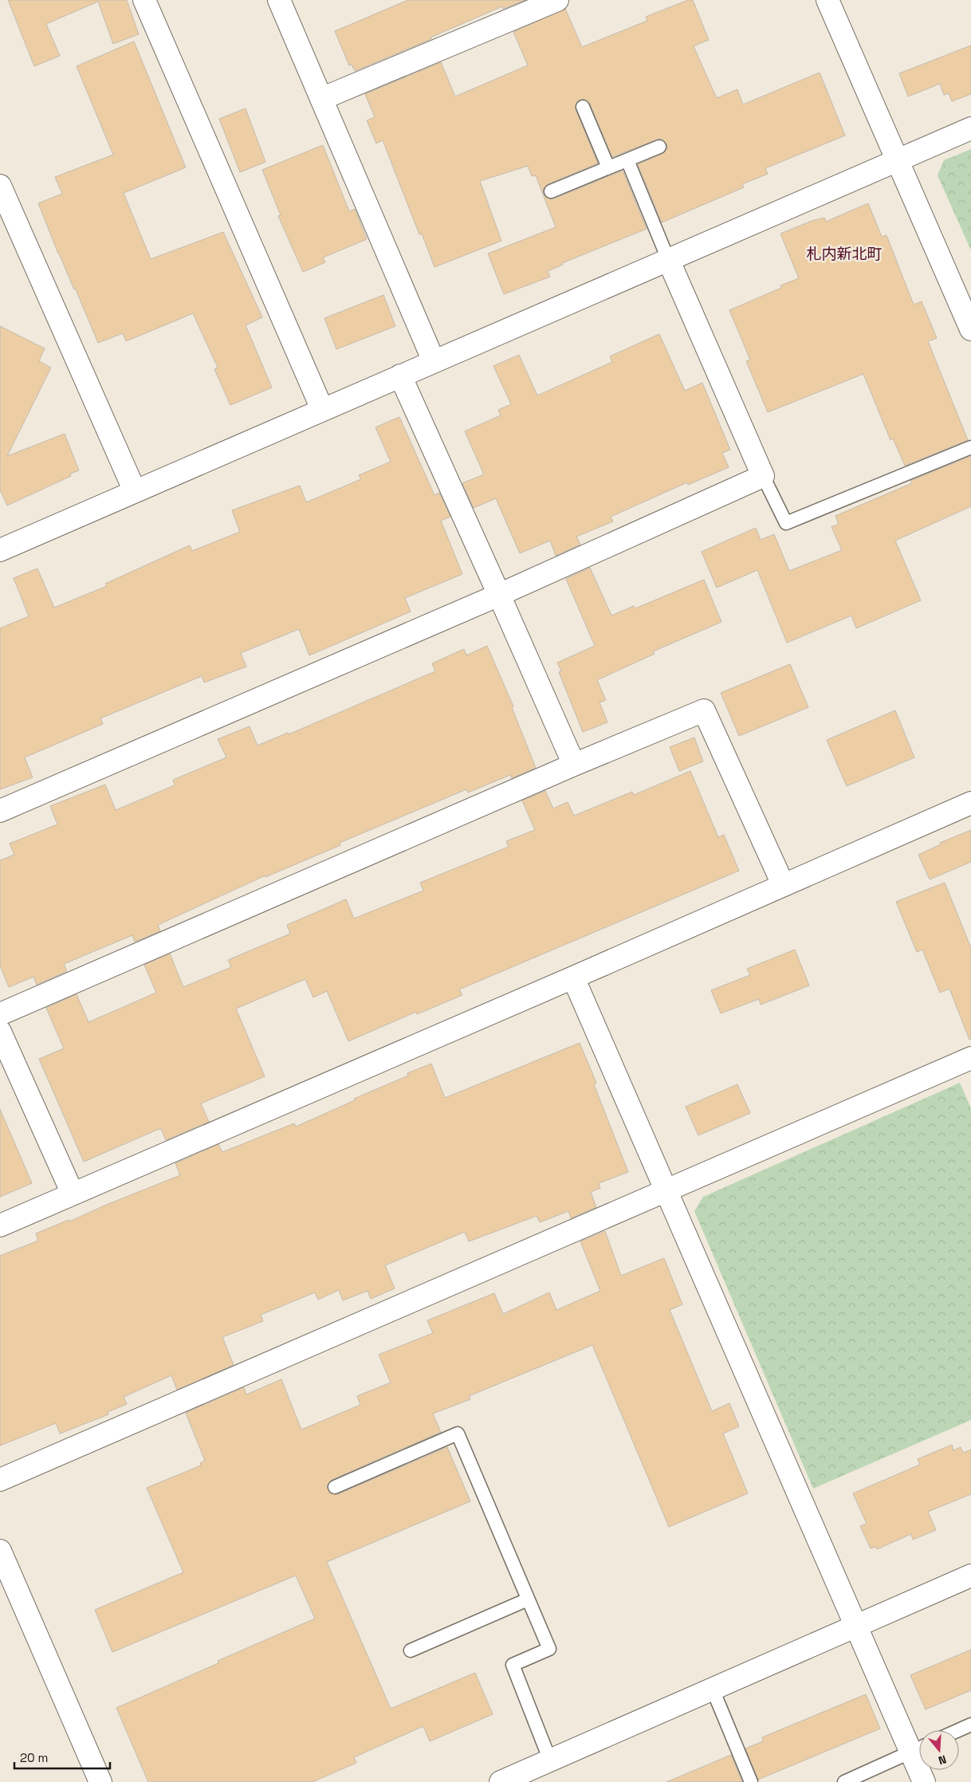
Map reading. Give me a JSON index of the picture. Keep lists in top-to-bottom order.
{
  "districts": ["札内新北町"],
  "scale_bar": "20 m",
  "north": "bottom"
}
